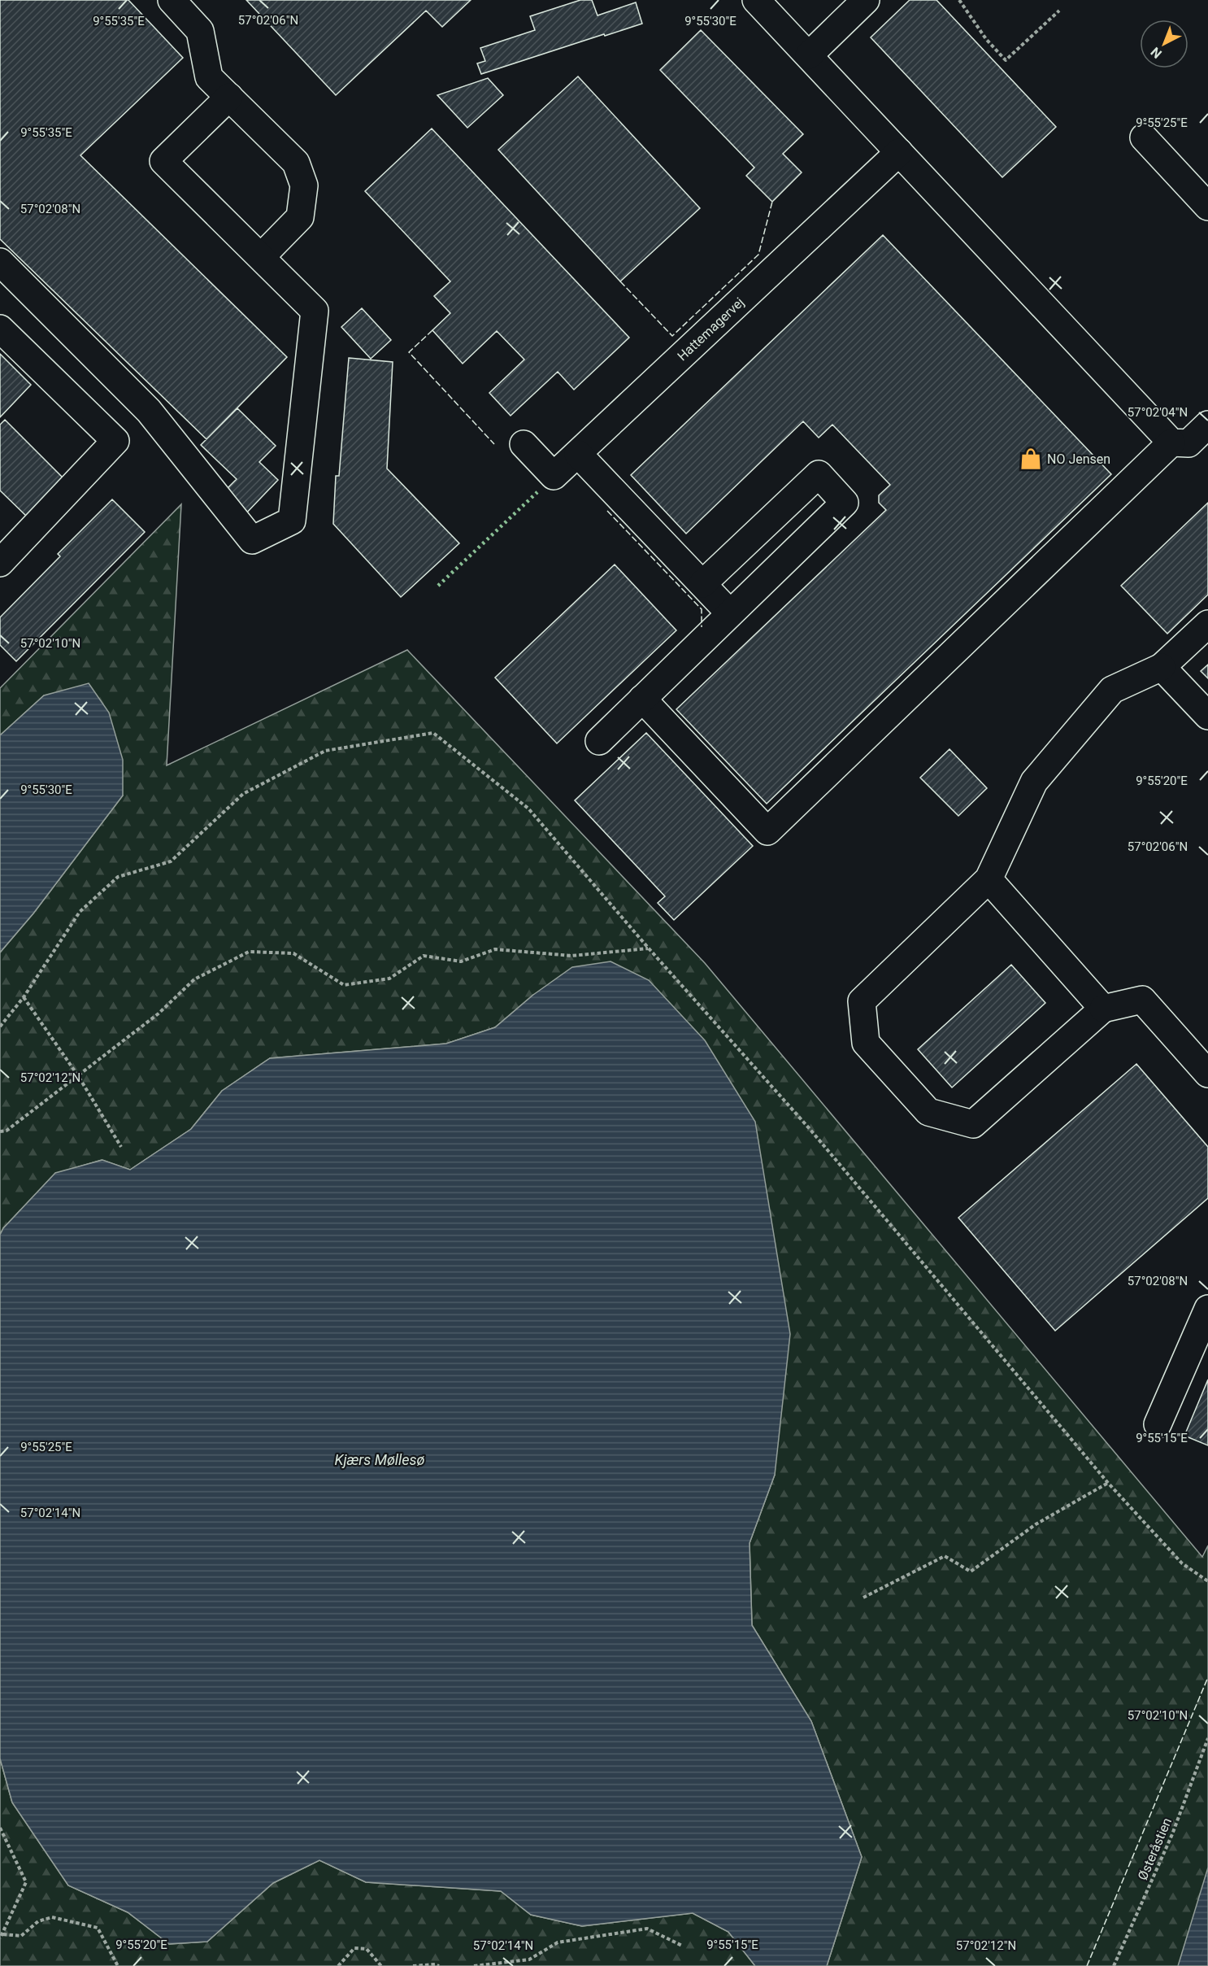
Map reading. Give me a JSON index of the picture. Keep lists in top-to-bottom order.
{
  "streets": {
    "street": ["Hattemagervej"],
    "path": ["Østeråstien"]
  },
  "water": ["Kjærs Møllesø"],
  "places": {
    "shop": ["NO Jensen"]
  },
  "north": "bottom left",
  "coordinates": [
    "57°02'06\"N",
    "9°55'35\"E",
    "9°55'30\"E",
    "9°55'25\"E",
    "57°02'08\"N",
    "57°02'04\"N",
    "57°02'10\"N",
    "9°55'20\"E",
    "57°02'12\"N",
    "9°55'15\"E",
    "57°02'14\"N"
  ]
}
